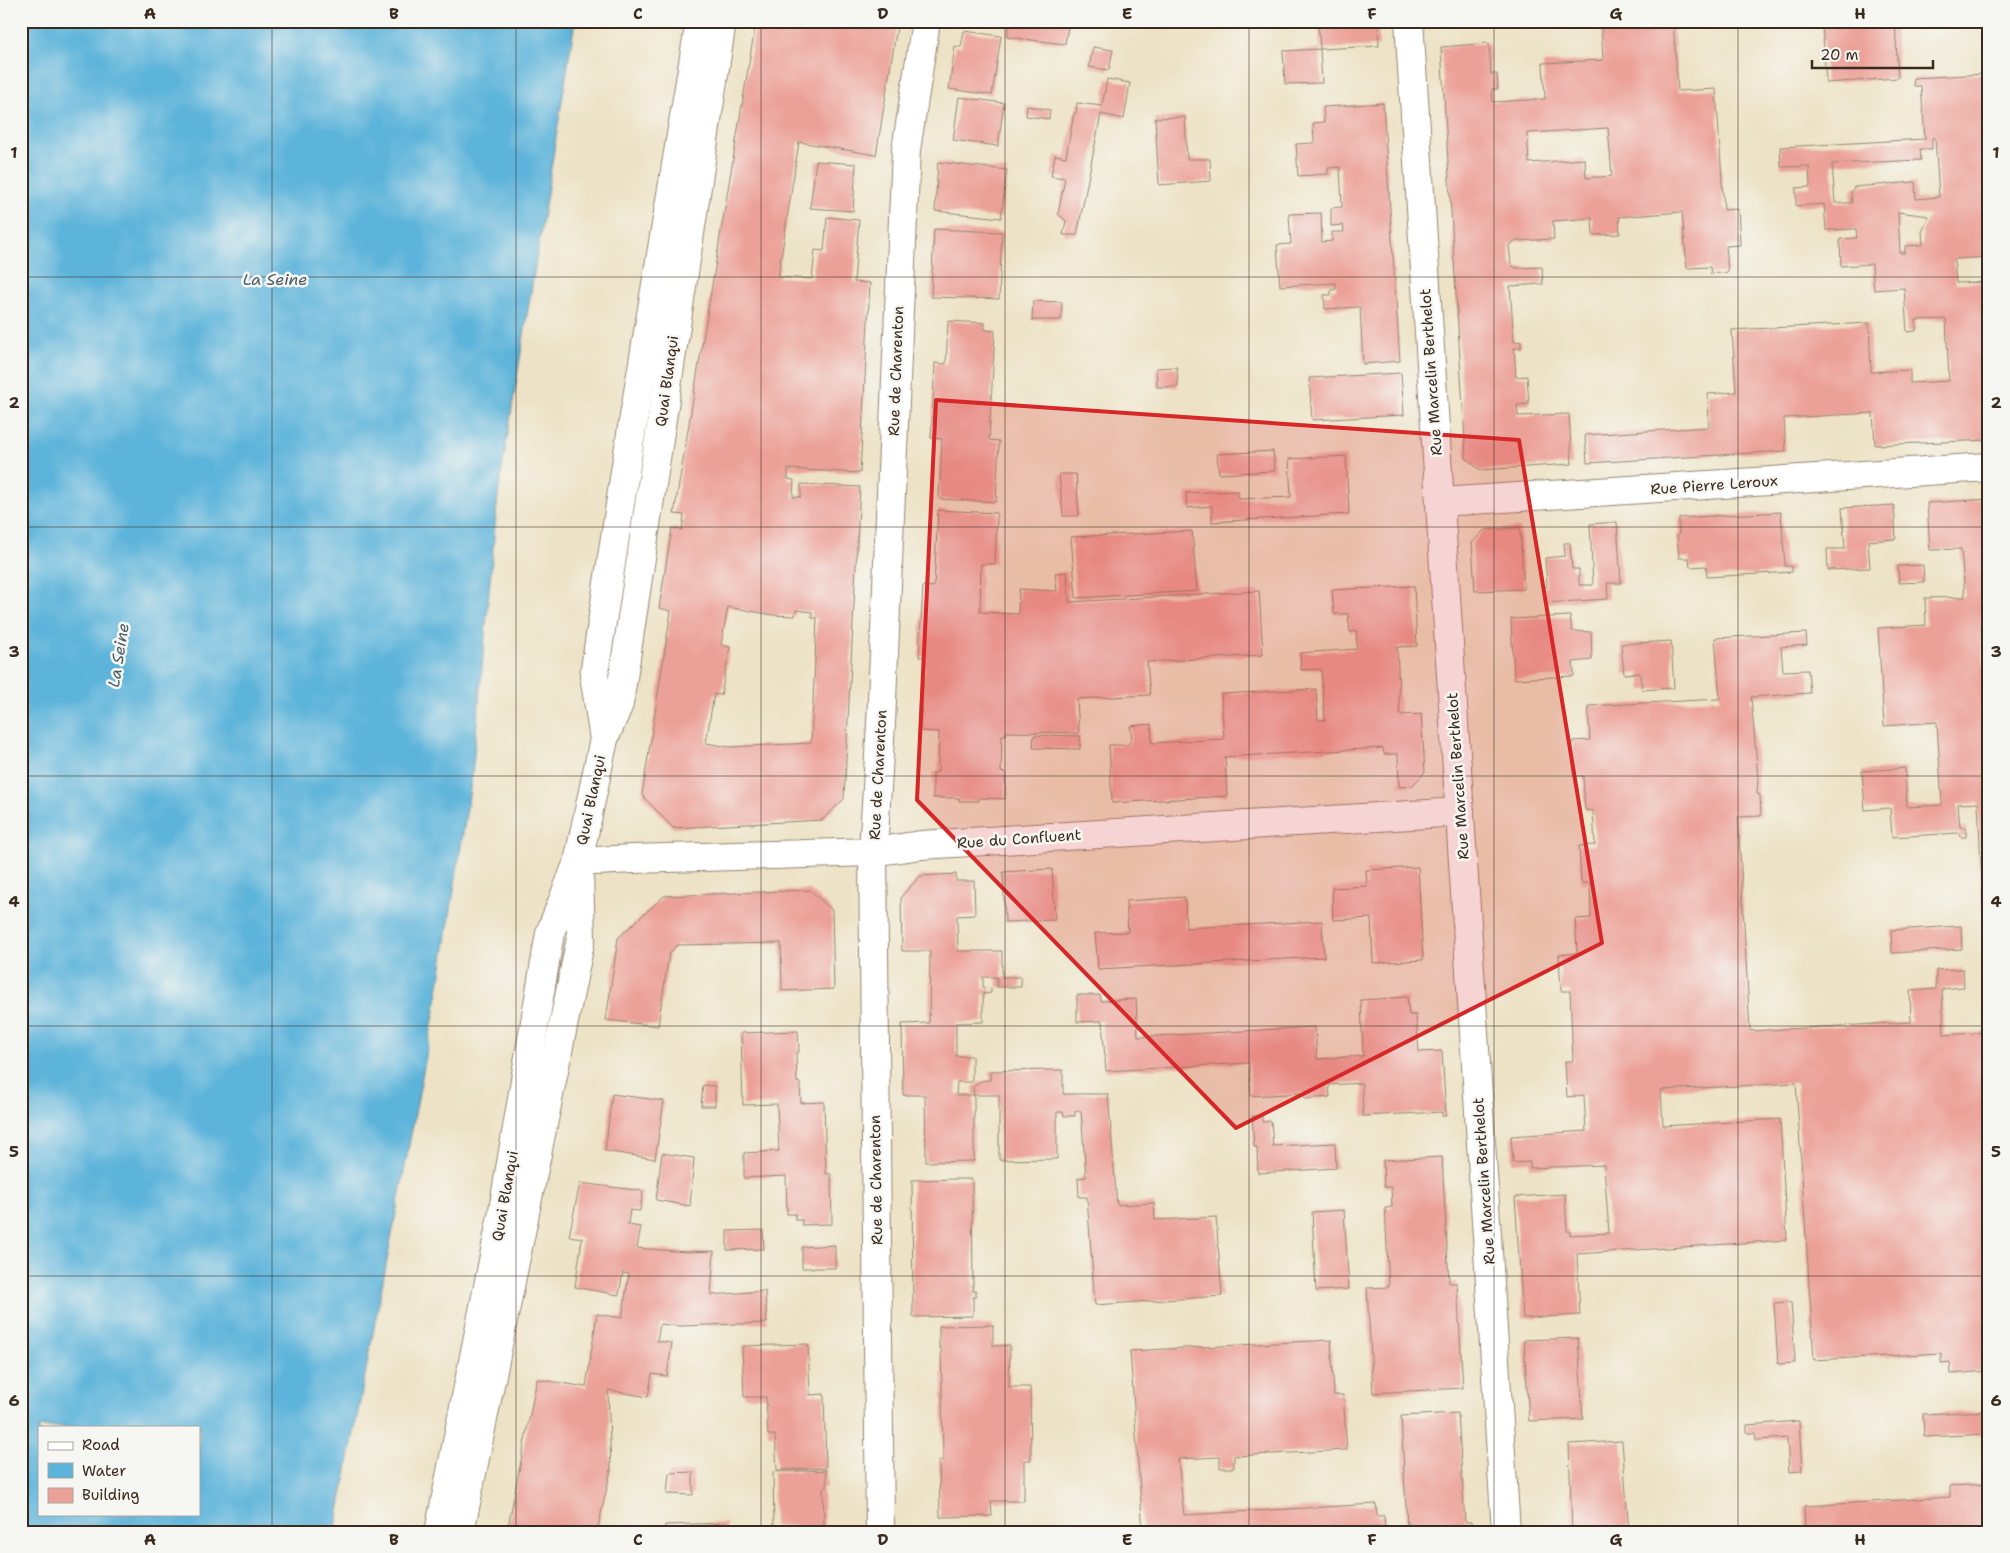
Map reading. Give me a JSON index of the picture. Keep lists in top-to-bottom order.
{
  "streets": {
    "street": [
      "Rue de Charenton",
      "Rue Marcelin Berthelot",
      "Quai Blanqui",
      "Rue Pierre Leroux",
      "Rue du Confluent"
    ]
  },
  "crossings": [
    ["Rue de Charenton", "Rue du Confluent"],
    ["Rue Marcelin Berthelot", "Rue Pierre Leroux"],
    ["Rue Marcelin Berthelot", "Rue du Confluent"],
    ["Quai Blanqui", "Rue du Confluent"]
  ],
  "water": ["La Seine"],
  "legend": ["Road", "Water", "Building"],
  "scale_bar": "20 m",
  "grid": {
    "columns": [
      "A",
      "B",
      "C",
      "D",
      "E",
      "F",
      "G",
      "H"
    ],
    "rows": [
      "1",
      "2",
      "3",
      "4",
      "5",
      "6"
    ]
  }
}
